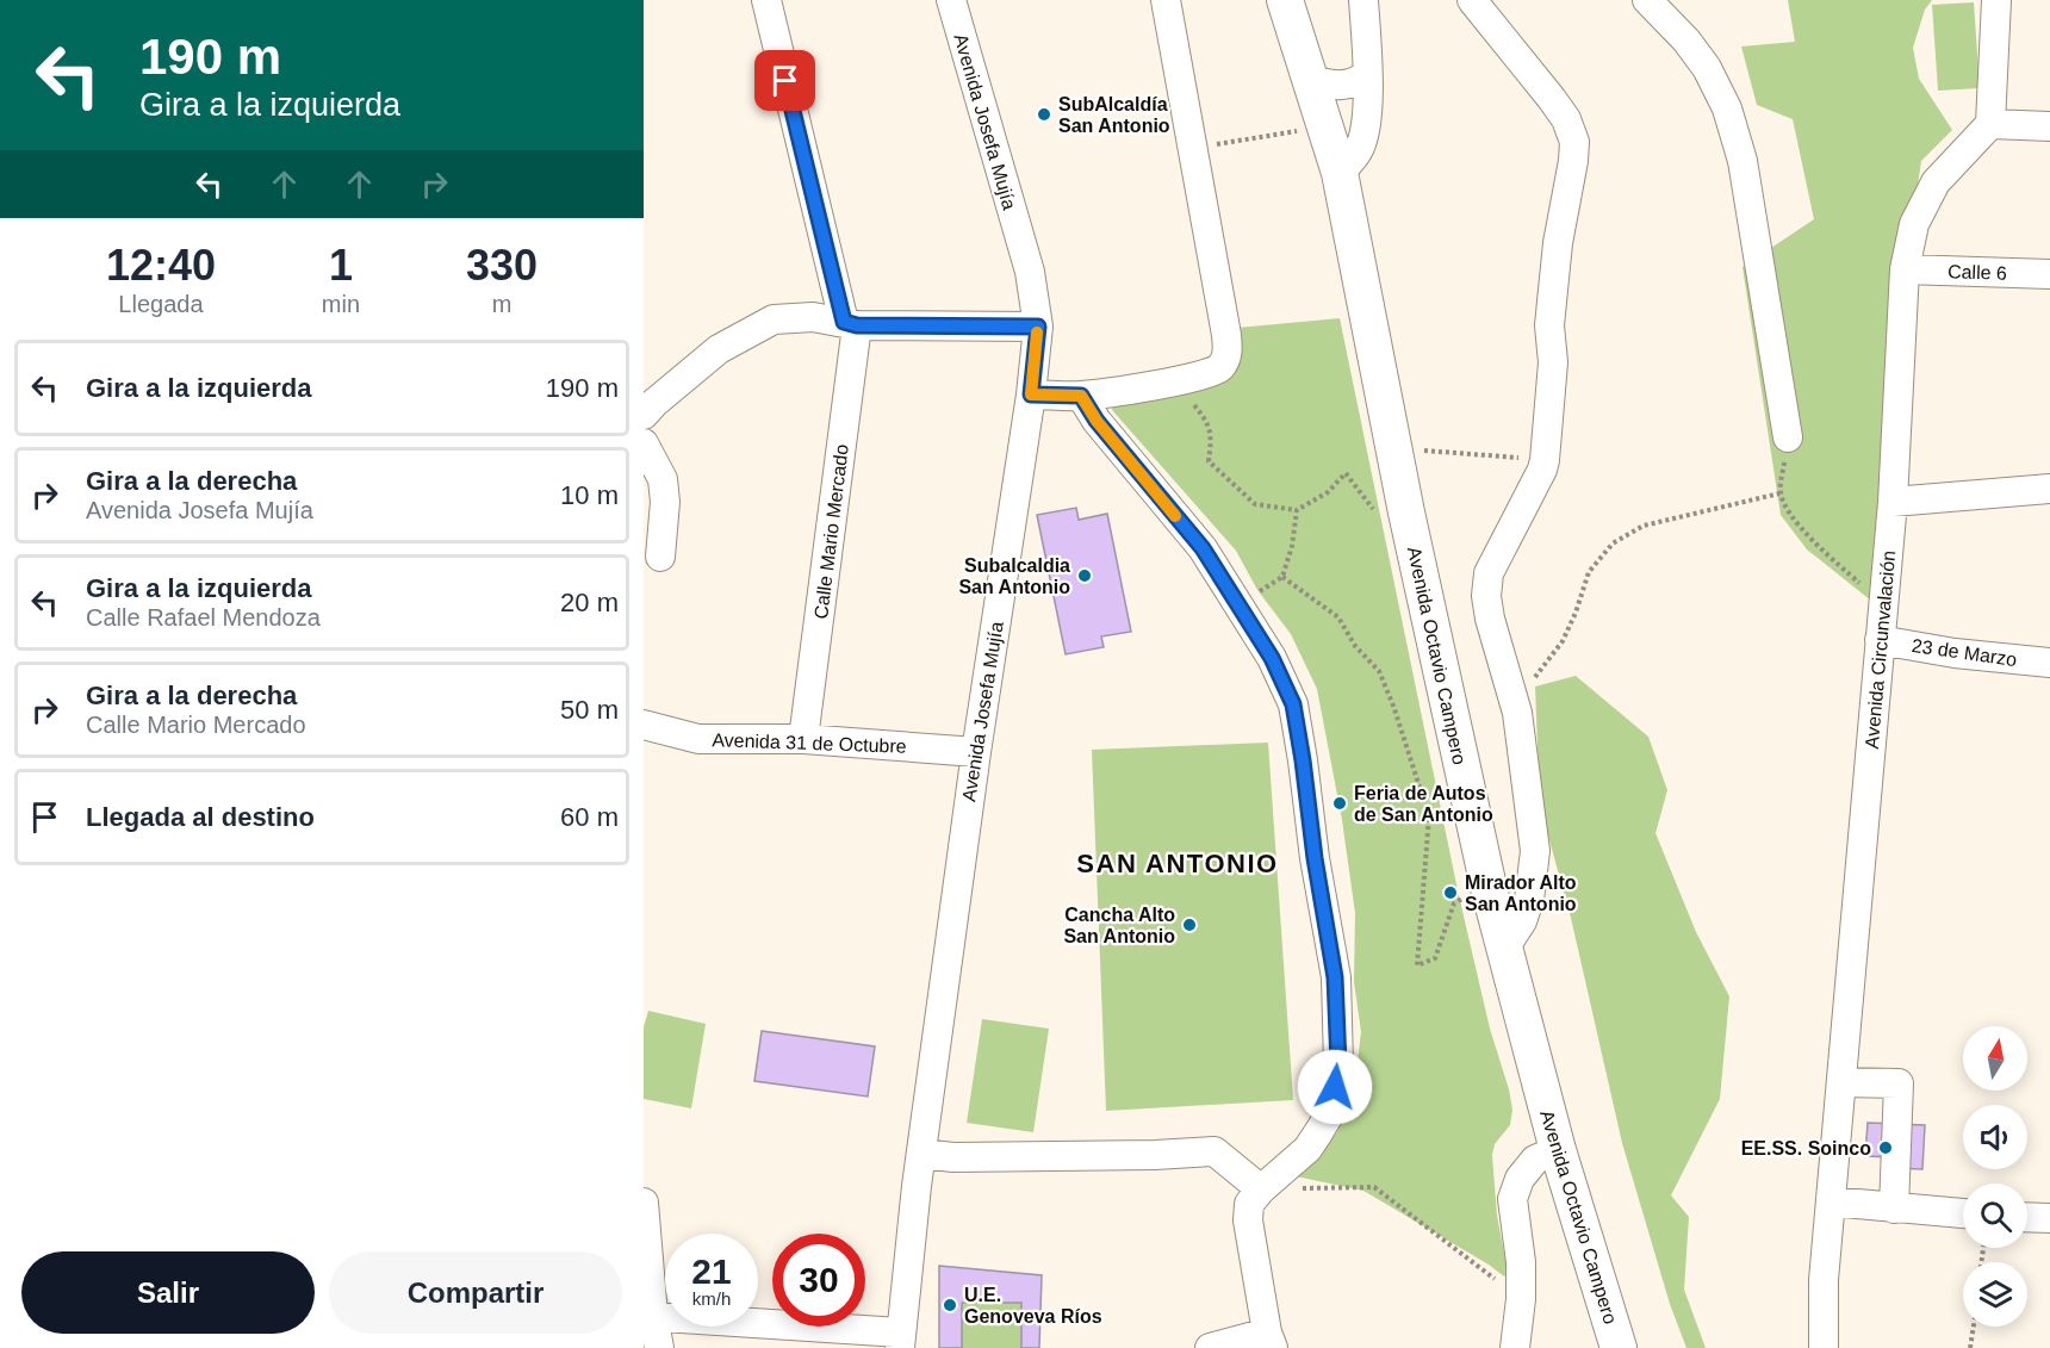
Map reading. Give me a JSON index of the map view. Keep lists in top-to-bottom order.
{
  "streets": {
    "main road": ["Avenida Octavio Campero"],
    "street": [
      "Avenida Josefa Mujía",
      "Calle 6",
      "Calle Mario Mercado",
      "Avenida Circunvalación",
      "23 de Marzo",
      "Avenida 31 de Octubre"
    ]
  },
  "crossings": [
    ["Avenida Josefa Mujía", "Avenida 31 de Octubre"],
    ["Calle 6", "Avenida Circunvalación"],
    ["Calle Mario Mercado", "Avenida 31 de Octubre"],
    ["Avenida Circunvalación", "23 de Marzo"]
  ],
  "districts": ["SAN ANTONIO"],
  "places": [
    "SubAlcaldía San Antonio",
    "Subalcaldia San Antonio",
    "Feria de Autos de San Antonio",
    "Mirador Alto San Antonio",
    "Cancha Alto San Antonio",
    "EE.SS. Soinco",
    "U.E. Genoveva Ríos"
  ],
  "north": "top",
  "page": {
    "turn": ["190 m", "Gira a la izquierda"],
    "eta": [
      "12:40",
      "Llegada",
      "1",
      "min",
      "330",
      "m"
    ],
    "list": [
      {
        "name": "Gira a la izquierda",
        "value": "190 m"
      },
      {
        "name": "Gira a la derecha",
        "note": "Avenida Josefa Mujía",
        "value": "10 m"
      },
      {
        "name": "Gira a la izquierda",
        "note": "Calle Rafael Mendoza",
        "value": "20 m"
      },
      {
        "name": "Gira a la derecha",
        "note": "Calle Mario Mercado",
        "value": "50 m"
      },
      {
        "name": "Llegada al destino",
        "value": "60 m"
      }
    ],
    "speed": "21 km/h",
    "limit": "30",
    "buttons": ["Salir", "Compartir"]
  }
}
